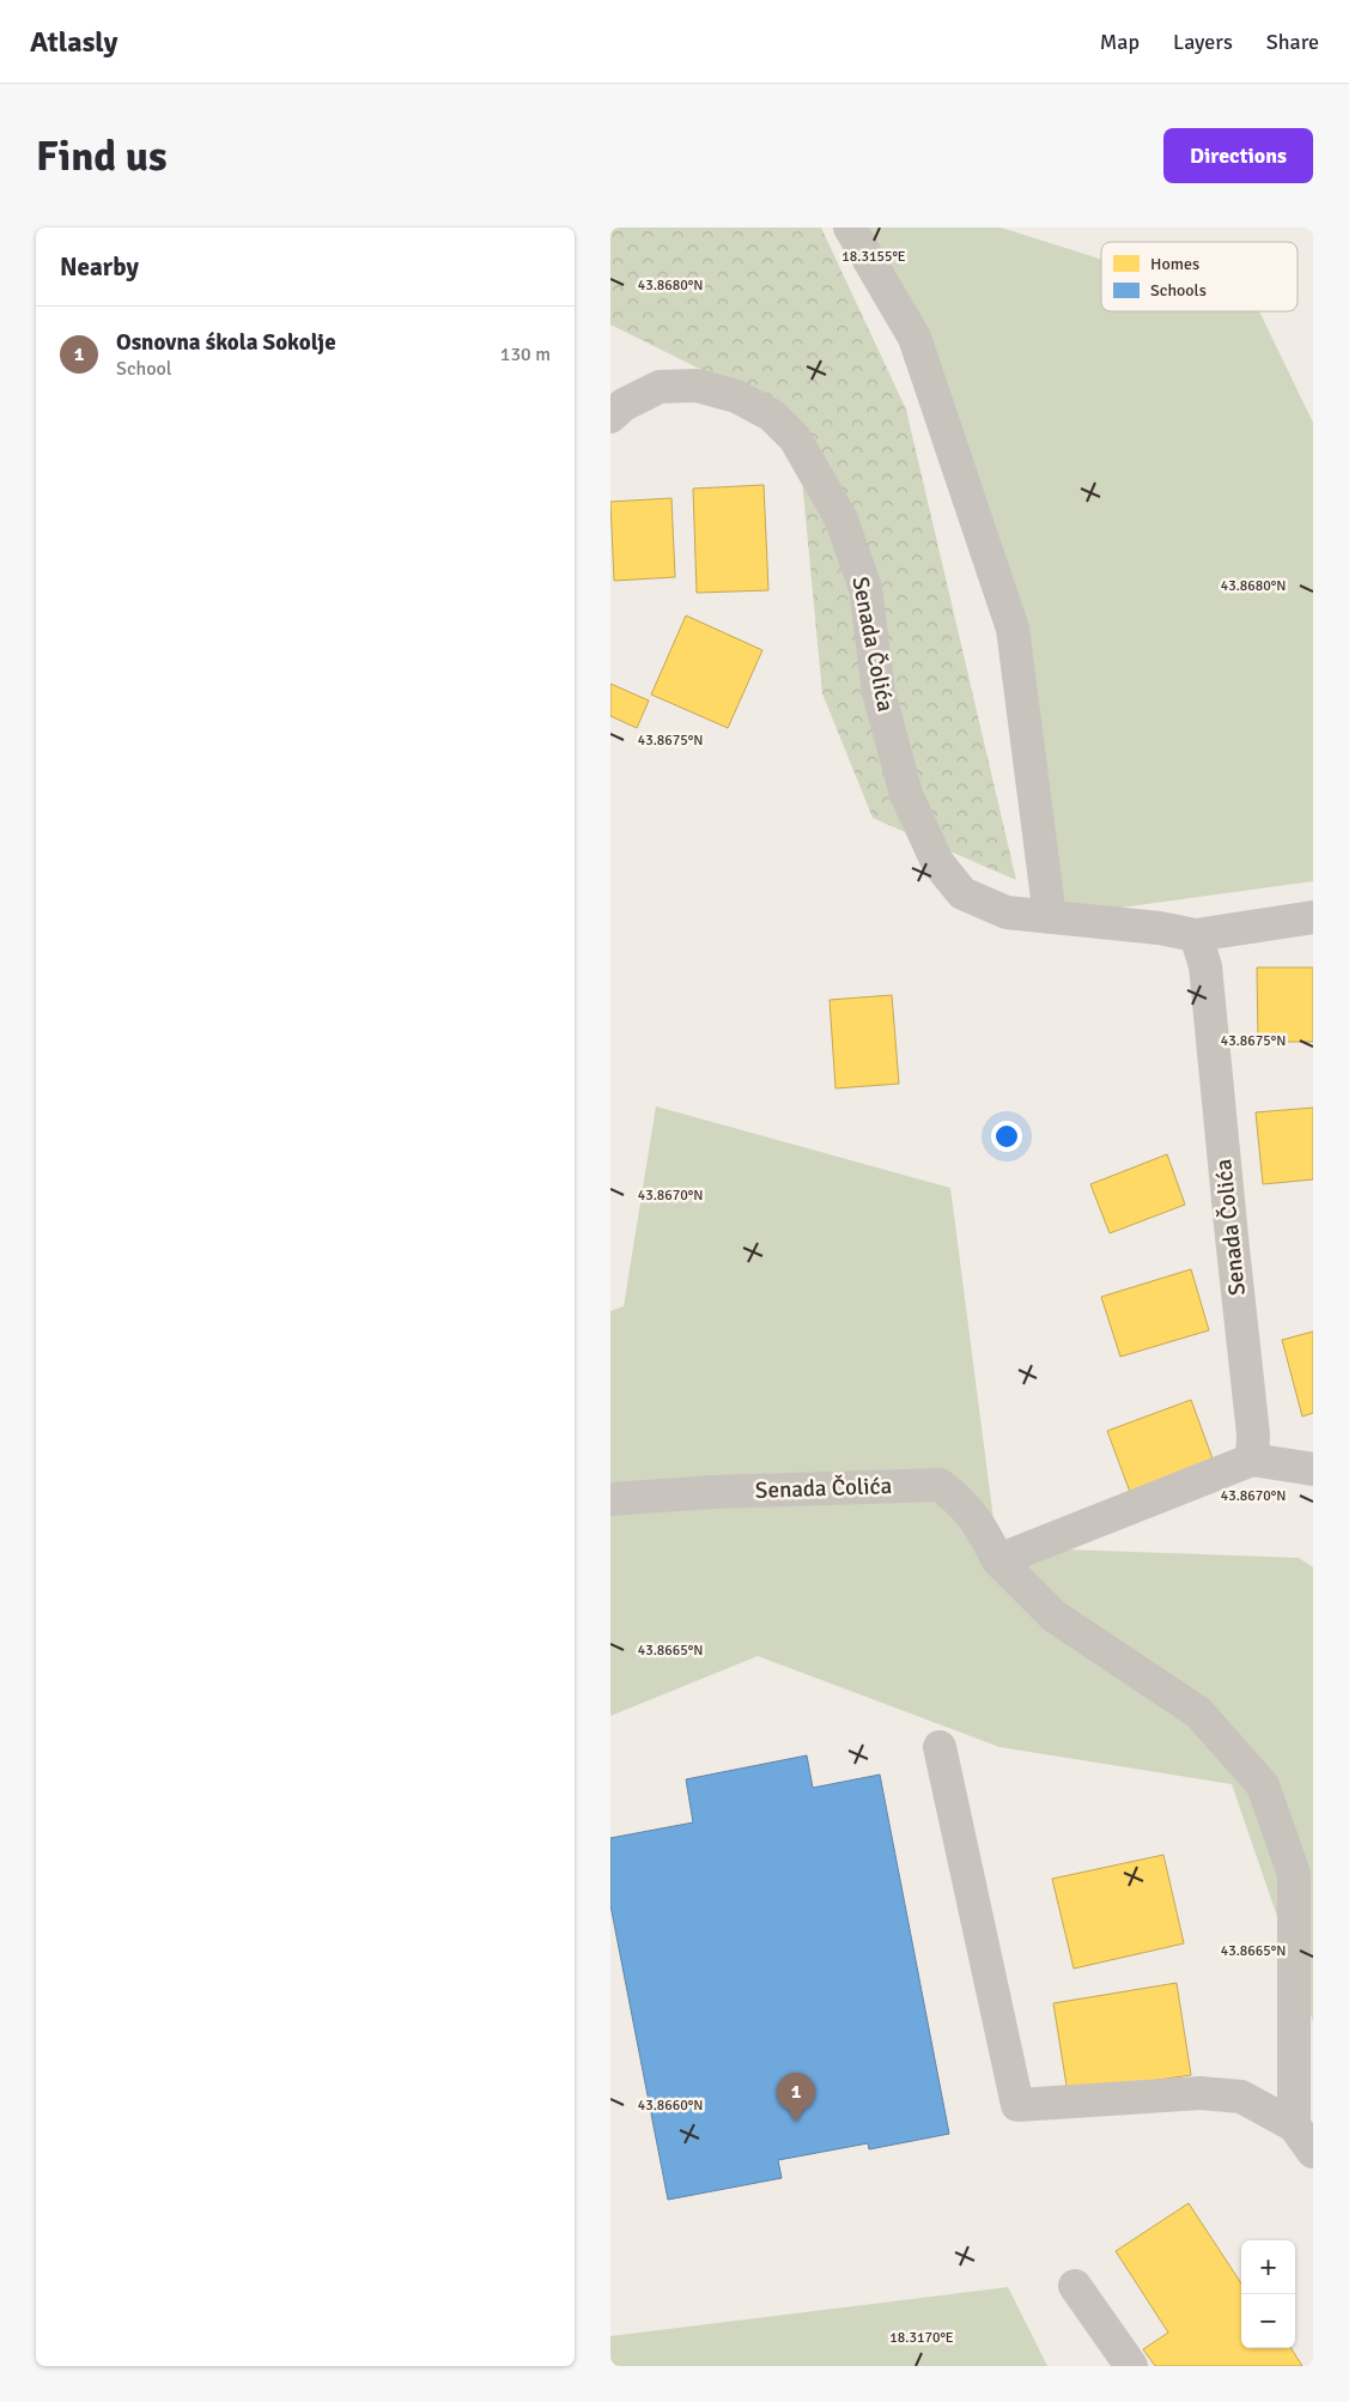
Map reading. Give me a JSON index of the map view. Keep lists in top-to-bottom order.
{
  "streets": {
    "street": ["Senada Čolića"]
  },
  "legend": ["Homes", "Schools"],
  "page": {
    "header": "Atlasly",
    "nav": ["Map", "Layers", "Share"],
    "buttons": "Directions",
    "title": "Find us",
    "heading": "Nearby",
    "list": [
      {
        "mark": "1",
        "name": "Osnovna śkola Sokolje",
        "note": "School",
        "value": "130 m"
      }
    ],
    "pins": "1",
    "map_buttons": ["+", "−"]
  },
  "coordinates": [
    "18.3155°E",
    "43.8680°N",
    "43.8675°N",
    "43.8670°N",
    "43.8665°N",
    "43.8660°N",
    "18.3170°E"
  ]
}
